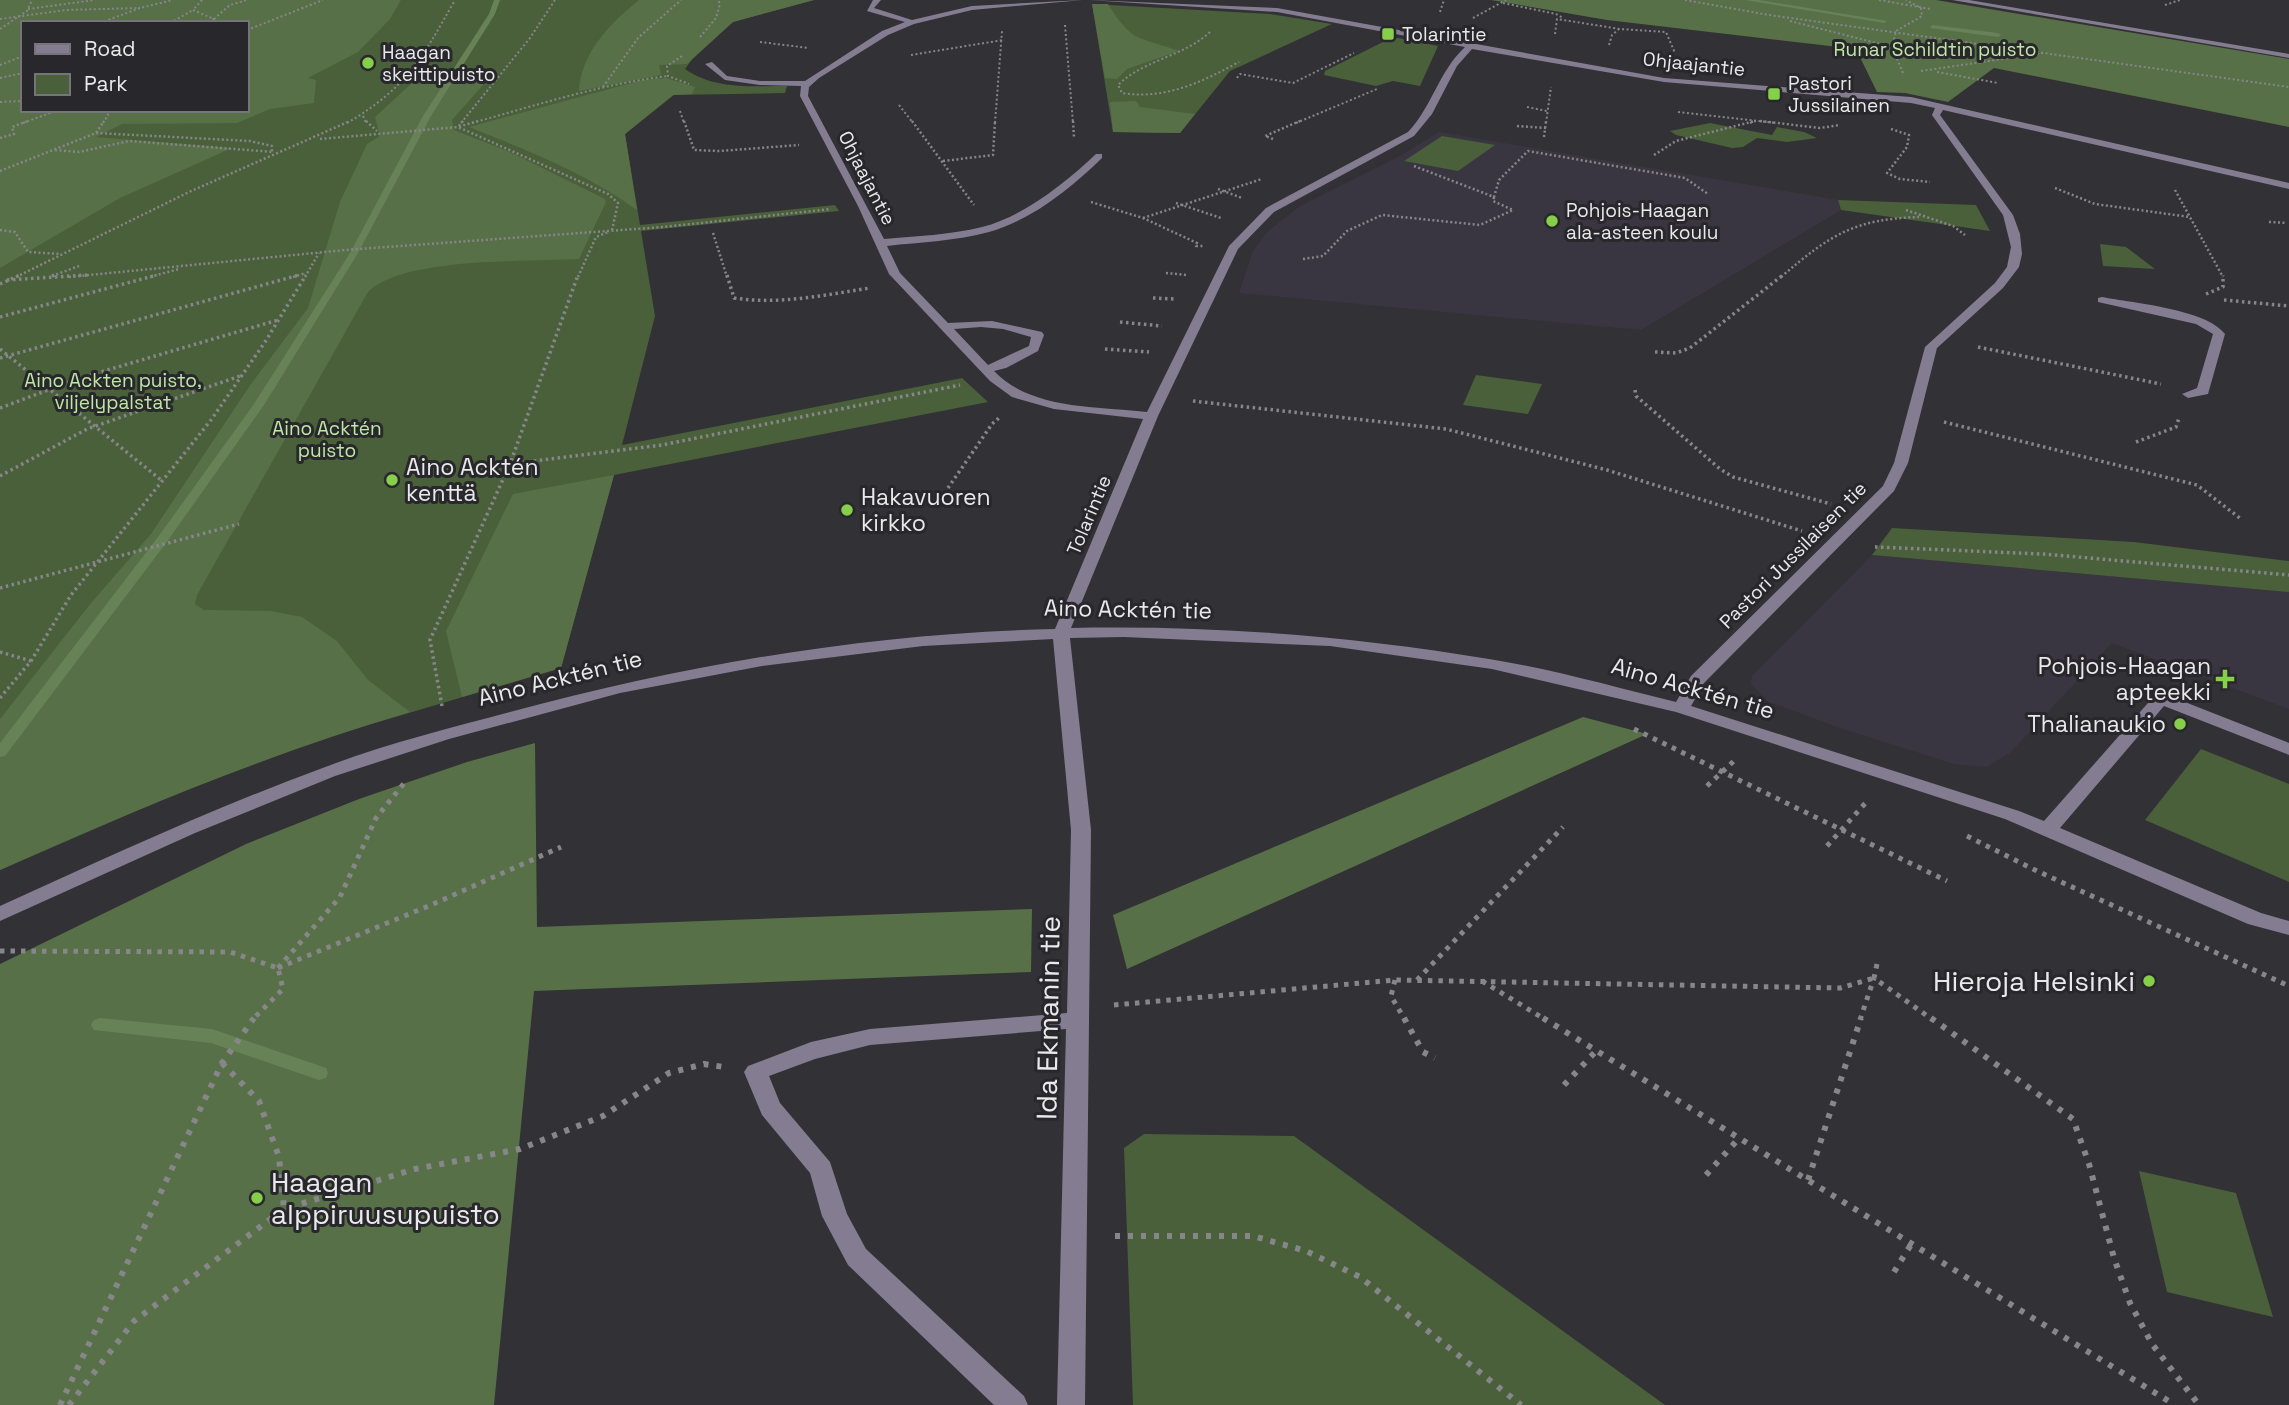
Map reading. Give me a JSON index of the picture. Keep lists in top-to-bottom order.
{
  "streets": {
    "street": [
      "Ohjaajantie",
      "Tolarintie",
      "Pastori Jussilaisen tie",
      "Aino Acktén tie",
      "Ida Ekmanin tie"
    ]
  },
  "crossings": [
    ["Ohjaajantie", "Tolarintie"],
    ["Ohjaajantie", "Pastori Jussilaisen tie"],
    ["Tolarintie", "Aino Acktén tie"],
    ["Tolarintie", "Ida Ekmanin tie"],
    ["Pastori Jussilaisen tie", "Aino Acktén tie"],
    ["Aino Acktén tie", "Ida Ekmanin tie"]
  ],
  "parks": ["Runar Schildtin puisto", "Aino Ackten puisto, viljelypalstat", "Aino Acktén puisto"],
  "places": {
    "transit": ["Tolarintie", "Pastori Jussilainen"],
    "other": [
      "Haagan skeittipuisto",
      "Pohjois-Haagan ala-asteen koulu",
      "Aino Acktén kenttä",
      "Hakavuoren kirkko",
      "Thalianaukio",
      "Hieroja Helsinki",
      "Haagan alppiruusupuisto"
    ],
    "health": ["Pohjois-Haagan apteekki"]
  },
  "legend": ["Road", "Park"]
}
